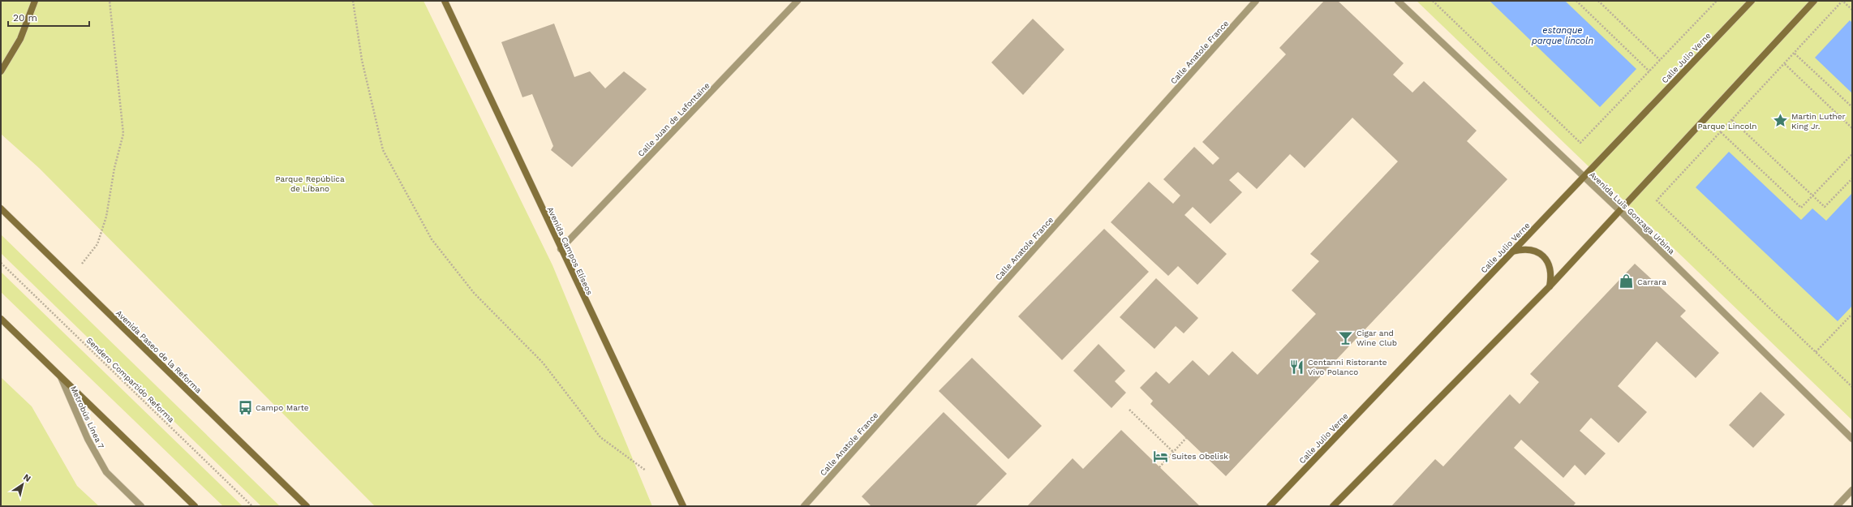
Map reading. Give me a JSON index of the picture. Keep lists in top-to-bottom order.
{
  "streets": {
    "street": [
      "Calle Anatole France",
      "Calle Julio Verne",
      "Calle Juan de Lafontaine",
      "Avenida Luis Gonzaga Urbina",
      "Avenida Campos Elíseos",
      "Avenida Paseo de la Reforma",
      "Metrobús Línea 7"
    ],
    "path": ["Sendero Compartido Reforma"]
  },
  "crossings": [
    ["Calle Julio Verne", "Avenida Luis Gonzaga Urbina"],
    ["Calle Juan de Lafontaine", "Avenida Campos Elíseos"]
  ],
  "water": ["estanque parque lincoln"],
  "parks": ["Parque Lincoln", "Parque República de Líbano"],
  "places": {
    "place": ["Martin Luther King Jr."],
    "shop": ["Carrara"],
    "bar": ["Cigar and Wine Club"],
    "restaurant": ["Centanni Ristorante Vivo Polanco"],
    "bus stop": ["Campo Marte"],
    "hotel": ["Suites Obelisk"]
  },
  "scale_bar": "20 m",
  "north": "top right"
}
